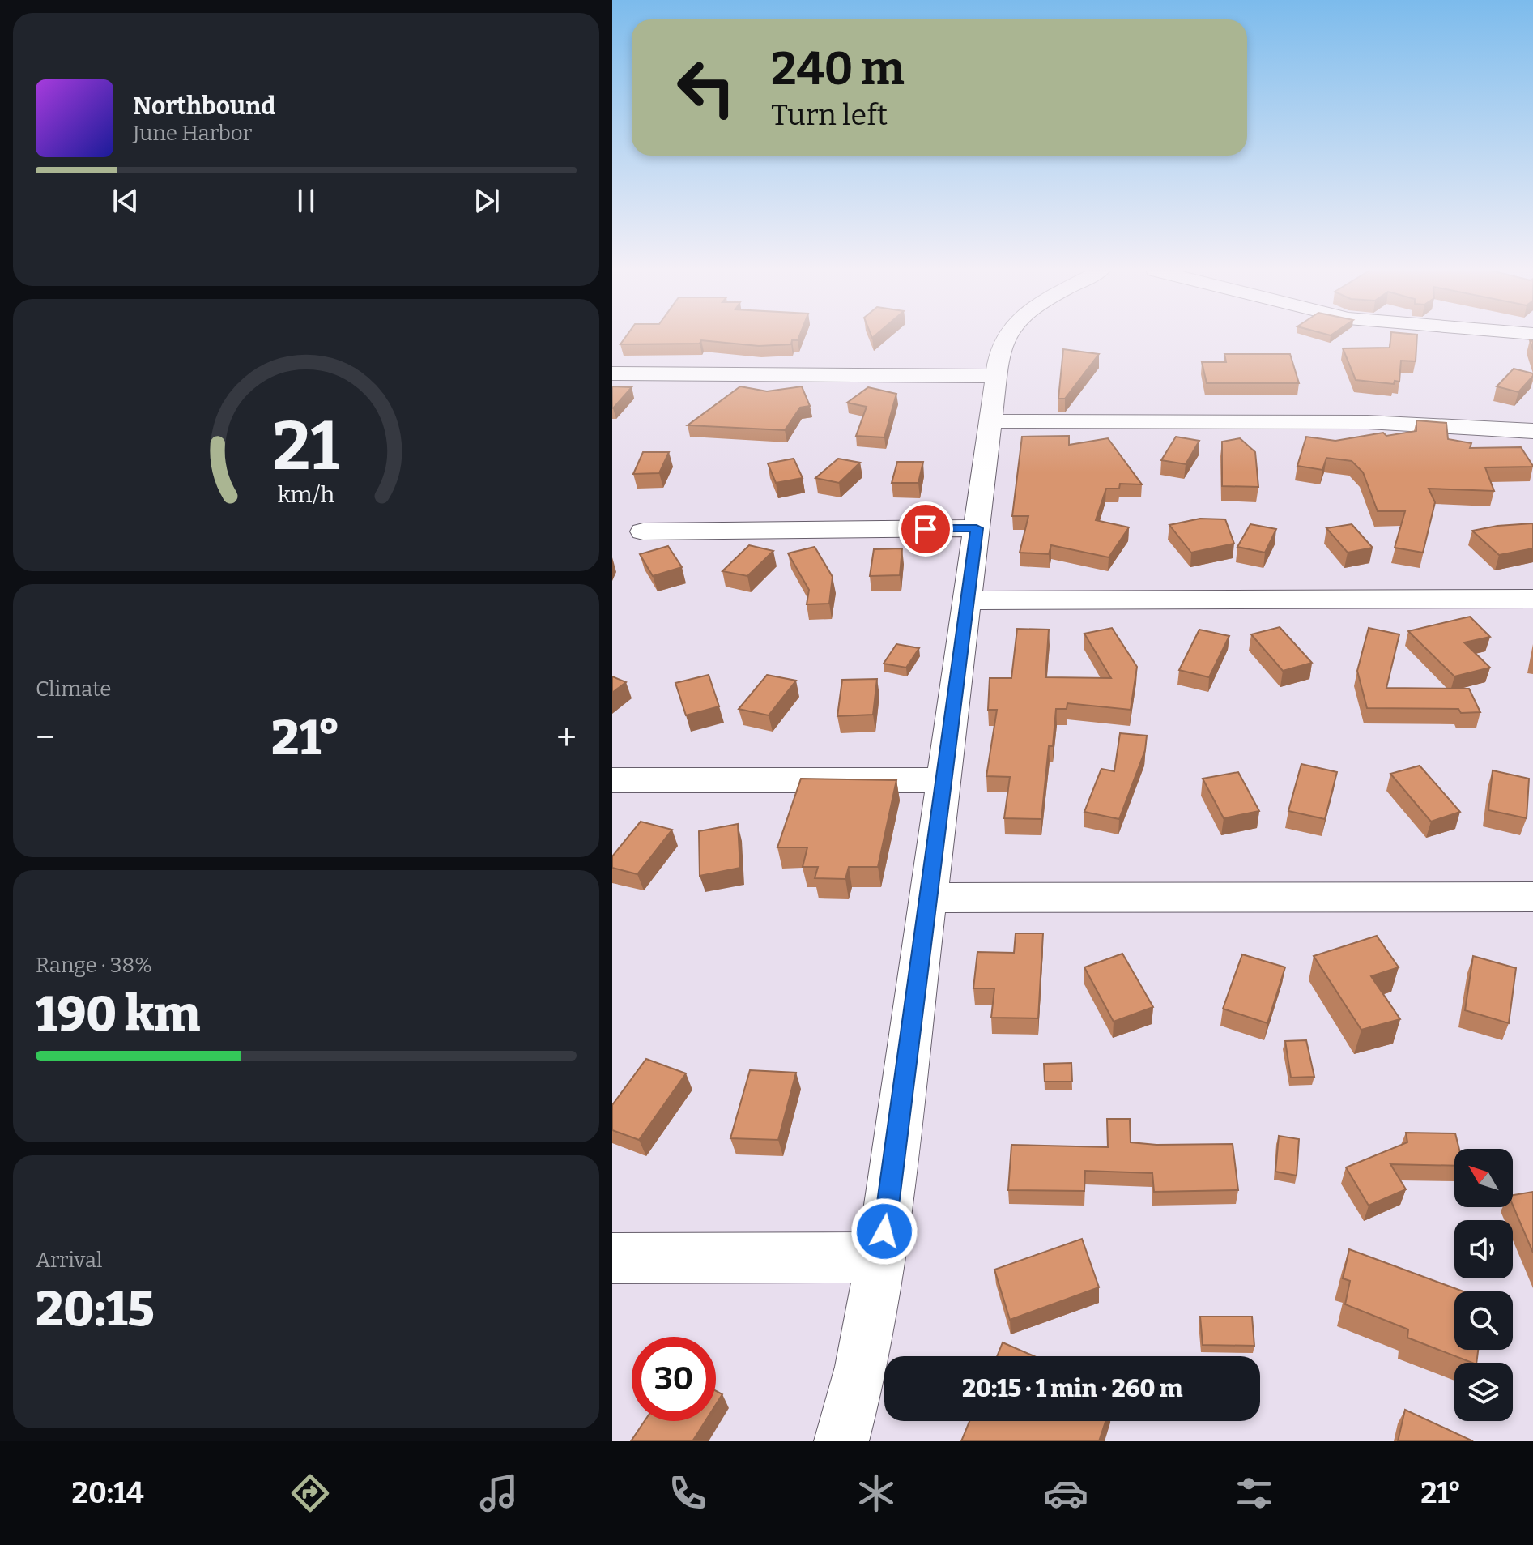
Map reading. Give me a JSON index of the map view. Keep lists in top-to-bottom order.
{
  "north": "top left",
  "page": {
    "turn": ["240 m", "Turn left"],
    "song": ["Northbound", "June Harbor"],
    "tile": [
      "Climate",
      ["Range · 38%", "190 km"],
      ["Arrival", "20:15"]
    ],
    "heat": ["−", "21°", "+"],
    "limit": "30",
    "trip": "20:15 · 1 min · 260 m",
    "tabs": ["20:14", "21°"],
    "gauge": ["21", "km/h"]
  }
}
